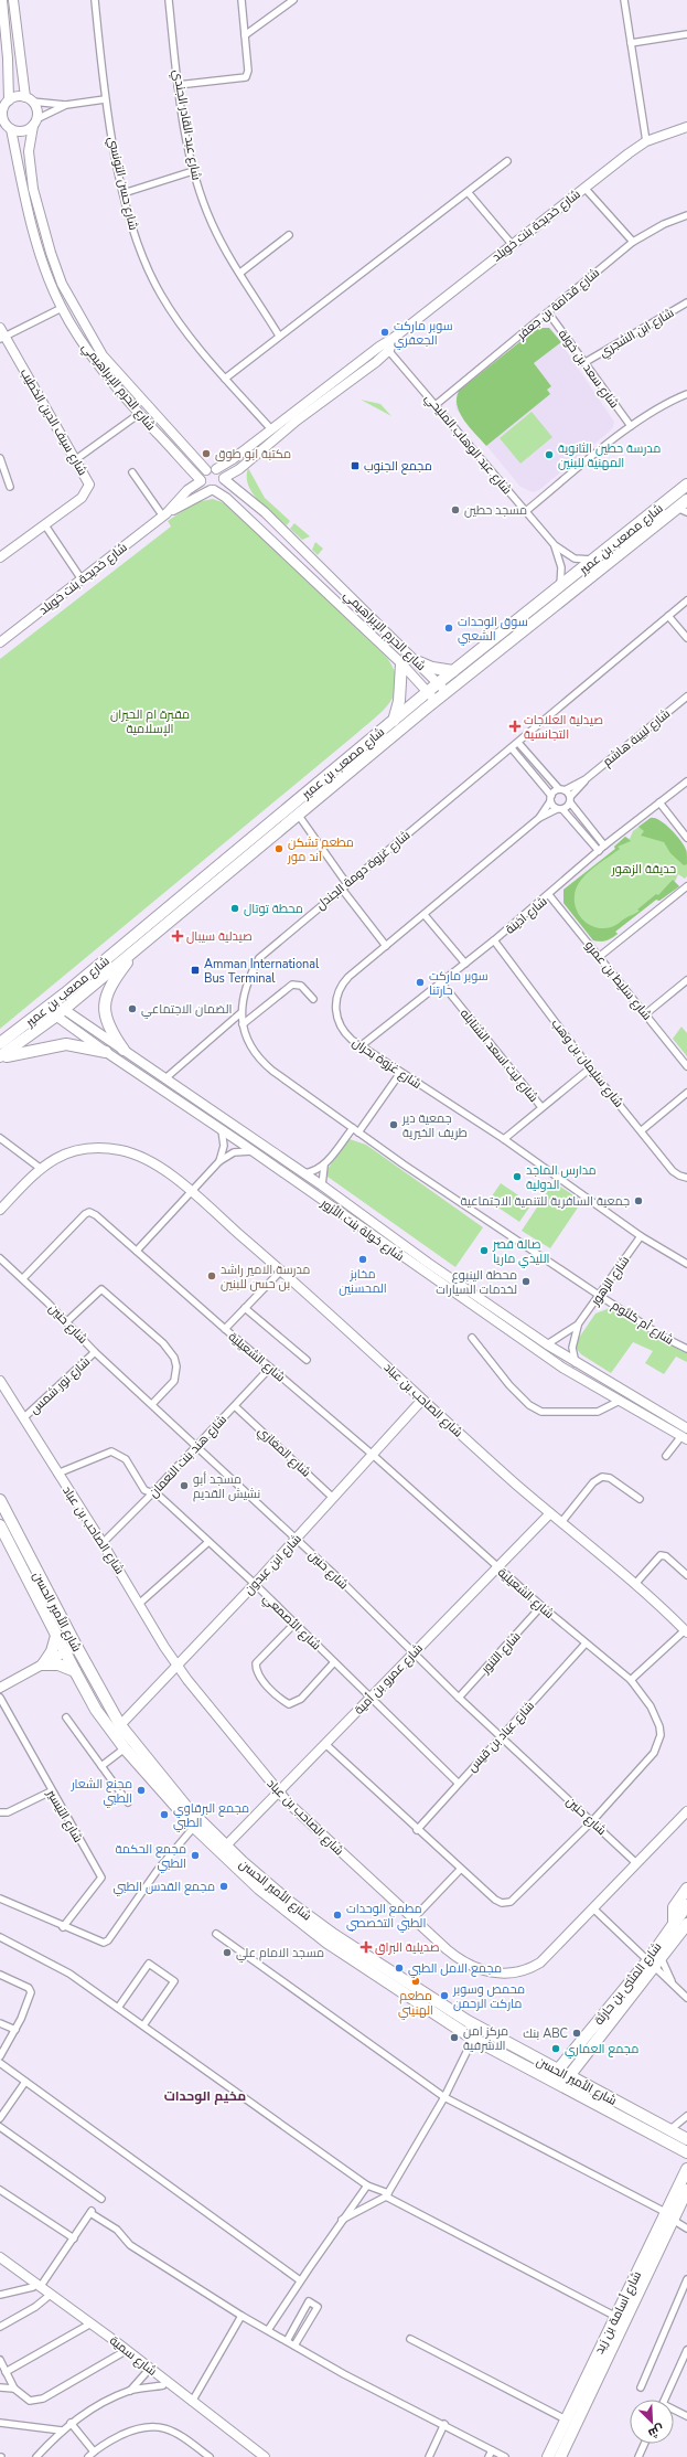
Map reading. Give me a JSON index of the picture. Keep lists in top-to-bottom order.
{
  "streets": {
    "highway": [
      "شارع مصعب بن عمير",
      "شارع الأمير الحسن",
      "شارع المثنى بن حارثة",
      "شارع أسامة بن زيد"
    ],
    "street": [
      "شارع عبد القادر الجندي",
      "شارع حسن التونسي",
      "شارع خديجة بنت خويلد",
      "شارع قدامة بن جعفر",
      "شارع ابن الشجري",
      "شارع سعد بن خولة",
      "شارع الحرم الإبراهيمي",
      "شارع سيف الدين الخطيب",
      "شارع عبد الوهاب المليحي",
      "شارع لبيبة هاشم",
      "شارع غزوة دومة الجندل",
      "شارع اذينة",
      "شارع سليط بن عمرو",
      "شارع ليث اسعد الشنابله",
      "شارع غزوة بحران",
      "شارع سليمان بن وهب",
      "شارع خولة بنت الأزور",
      "شارع الزهور",
      "شارع أم كلثوم",
      "شارع حنين",
      "شارع الشعيلية",
      "شارع نور شمس",
      "شارع الصاحب بن عباد",
      "شارع المغازي",
      "شارع هند بنت النعمان",
      "شارع ابن عبدون",
      "شارع الأصمعي",
      "شارع التنور",
      "شارع عمرو بن أمية",
      "شارع عباد بن قيس",
      "شارع التيسير",
      "شارع سمية"
    ]
  },
  "crossings": [
    ["شارع حسن التونسي", "شارع خديجة بنت خويلد"],
    ["شارع خديجة بنت خويلد", "شارع الحرم الإبراهيمي"],
    ["شارع قدامة بن جعفر", "شارع سعد بن خولة"],
    ["شارع قدامة بن جعفر", "شارع عبد الوهاب المليحي"],
    ["شارع ابن الشجري", "شارع سعد بن خولة"],
    ["شارع الحرم الإبراهيمي", "شارع مصعب بن عمير"],
    ["شارع عبد الوهاب المليحي", "شارع مصعب بن عمير"],
    ["شارع مصعب بن عمير", "شارع خولة بنت الأزور"],
    ["شارع لبيبة هاشم", "شارع غزوة بحران"],
    ["شارع غزوة دومة الجندل", "شارع الزهور"],
    ["شارع غزوة دومة الجندل", "شارع أم كلثوم"],
    ["شارع اذينة", "شارع سليط بن عمرو"],
    ["شارع اذينة", "شارع ليث اسعد الشنابله"],
    ["شارع اذينة", "شارع غزوة بحران"],
    ["شارع اذينة", "شارع سليمان بن وهب"],
    ["شارع غزوة بحران", "شارع الزهور"],
    ["شارع خولة بنت الأزور", "شارع الزهور"],
    ["شارع الزهور", "شارع أم كلثوم"],
    ["شارع حنين", "شارع الشعيلية"],
    ["شارع حنين", "شارع نور شمس"],
    ["شارع حنين", "شارع الصاحب بن عباد"],
    ["شارع حنين", "شارع هند بنت النعمان"],
    ["شارع حنين", "شارع ابن عبدون"],
    ["شارع حنين", "شارع التنور"],
    ["شارع حنين", "شارع عمرو بن أمية"],
    ["شارع حنين", "شارع عباد بن قيس"],
    ["شارع الشعيلية", "شارع هند بنت النعمان"],
    ["شارع الشعيلية", "شارع ابن عبدون"],
    ["شارع الشعيلية", "شارع التنور"],
    ["شارع الشعيلية", "شارع عمرو بن أمية"],
    ["شارع الشعيلية", "شارع عباد بن قيس"],
    ["شارع نور شمس", "شارع الصاحب بن عباد"],
    ["شارع الصاحب بن عباد", "شارع هند بنت النعمان"],
    ["شارع الصاحب بن عباد", "شارع ابن عبدون"],
    ["شارع الصاحب بن عباد", "شارع الأصمعي"],
    ["شارع الصاحب بن عباد", "شارع عمرو بن أمية"],
    ["شارع المغازي", "شارع هند بنت النعمان"],
    ["شارع المغازي", "شارع ابن عبدون"],
    ["شارع هند بنت النعمان", "شارع الأصمعي"],
    ["شارع ابن عبدون", "شارع الأمير الحسن"],
    ["شارع ابن عبدون", "شارع الأصمعي"],
    ["شارع الأمير الحسن", "شارع عمرو بن أمية"],
    ["شارع الأمير الحسن", "شارع المثنى بن حارثة"],
    ["شارع الأصمعي", "شارع عمرو بن أمية"],
    ["شارع الأصمعي", "شارع عباد بن قيس"]
  ],
  "districts": ["مخيم الوحدات"],
  "parks": ["مقبرة ام الحيران الإسلامية", "حديقة الزهور"],
  "places": {
    "other": [
      "سوبر ماركت الجعفري",
      "مكتبة ابو طوق",
      "مدرسة حطين الثانوية المهنية للبنين",
      "مسجد حطين",
      "سوق الوحدات الشعبي",
      "مطعم تشكن آند مور",
      "محطة توتال",
      "سوبر ماركت حارتنا",
      "الضمان الاجتماعي",
      "جمعية دير طريف الخيرية",
      "مدارس الماجد الدولية",
      "جمعية السافرية للتنمية الاجتماعية",
      "صالة قصر الليدي ماريا",
      "مخابز المحسنين",
      "مدرسة الامير راشد بن حسن للبنين",
      "محطة الينبوع لخدمات السيارات",
      "مسجد أبو نشيش القديم",
      "مجنع الشعار الطبي",
      "مجمع البرقاوي الطبي",
      "مجمع الحكمة الطبي",
      "مجمع القدس الطبي",
      "مطمع الوحدات الطبي التخصصي",
      "مسجد الامام علي",
      "مجمع الامل الطبي",
      "مطعم الهنيني",
      "محمص وسوبر ماركت الرحمن",
      "بنك ABC",
      "مركز امن الاشرفية",
      "مجمع العماري"
    ],
    "transit": ["مجمع الجنوب", "Amman International Bus Terminal"],
    "health": ["صيدلية العلاجات التجانسية", "صيدلية سيبال", "صديلية البراق"]
  },
  "north": "bottom right"
}
